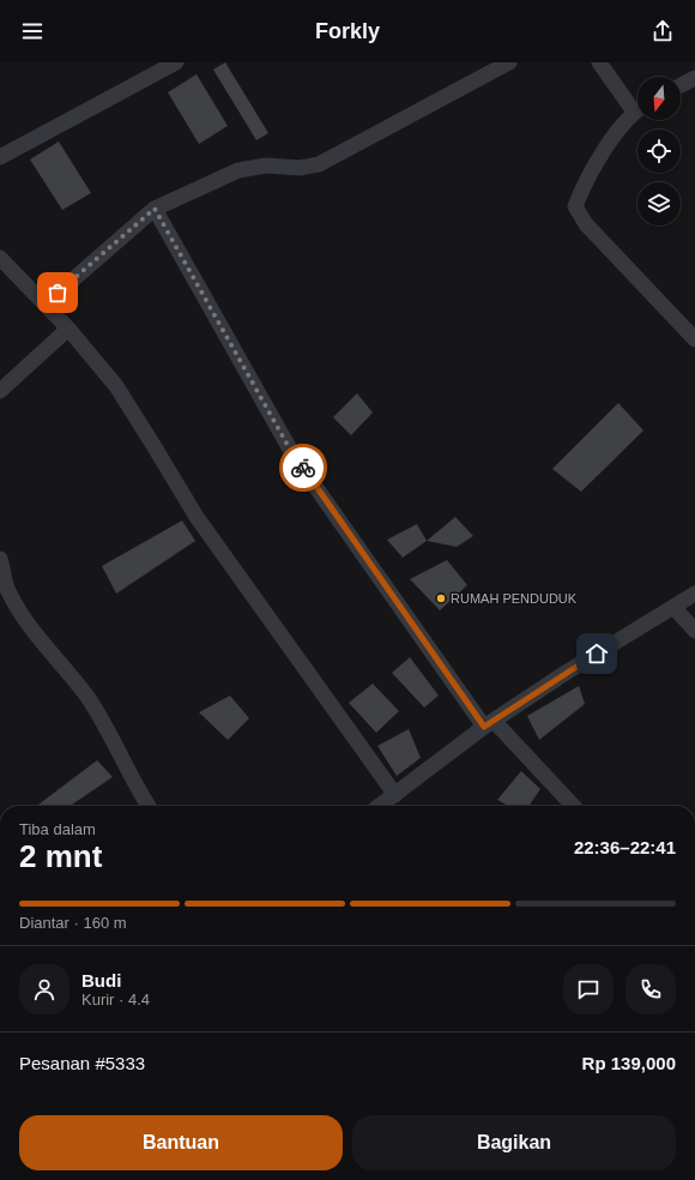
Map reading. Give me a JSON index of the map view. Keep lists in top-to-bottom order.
{
  "places": ["RUMAH PENDUDUK"],
  "north": "bottom",
  "page": {
    "header": "Forkly",
    "heading": ["2 mnt", "Tiba dalam", "22:36–22:41"],
    "panel": [
      "Budi",
      "Kurir · 4.4",
      "Pesanan #5333",
      "Rp 139,000"
    ],
    "bar": "Diantar · 160 m",
    "buttons": ["Bantuan", "Bagikan"]
  }
}
